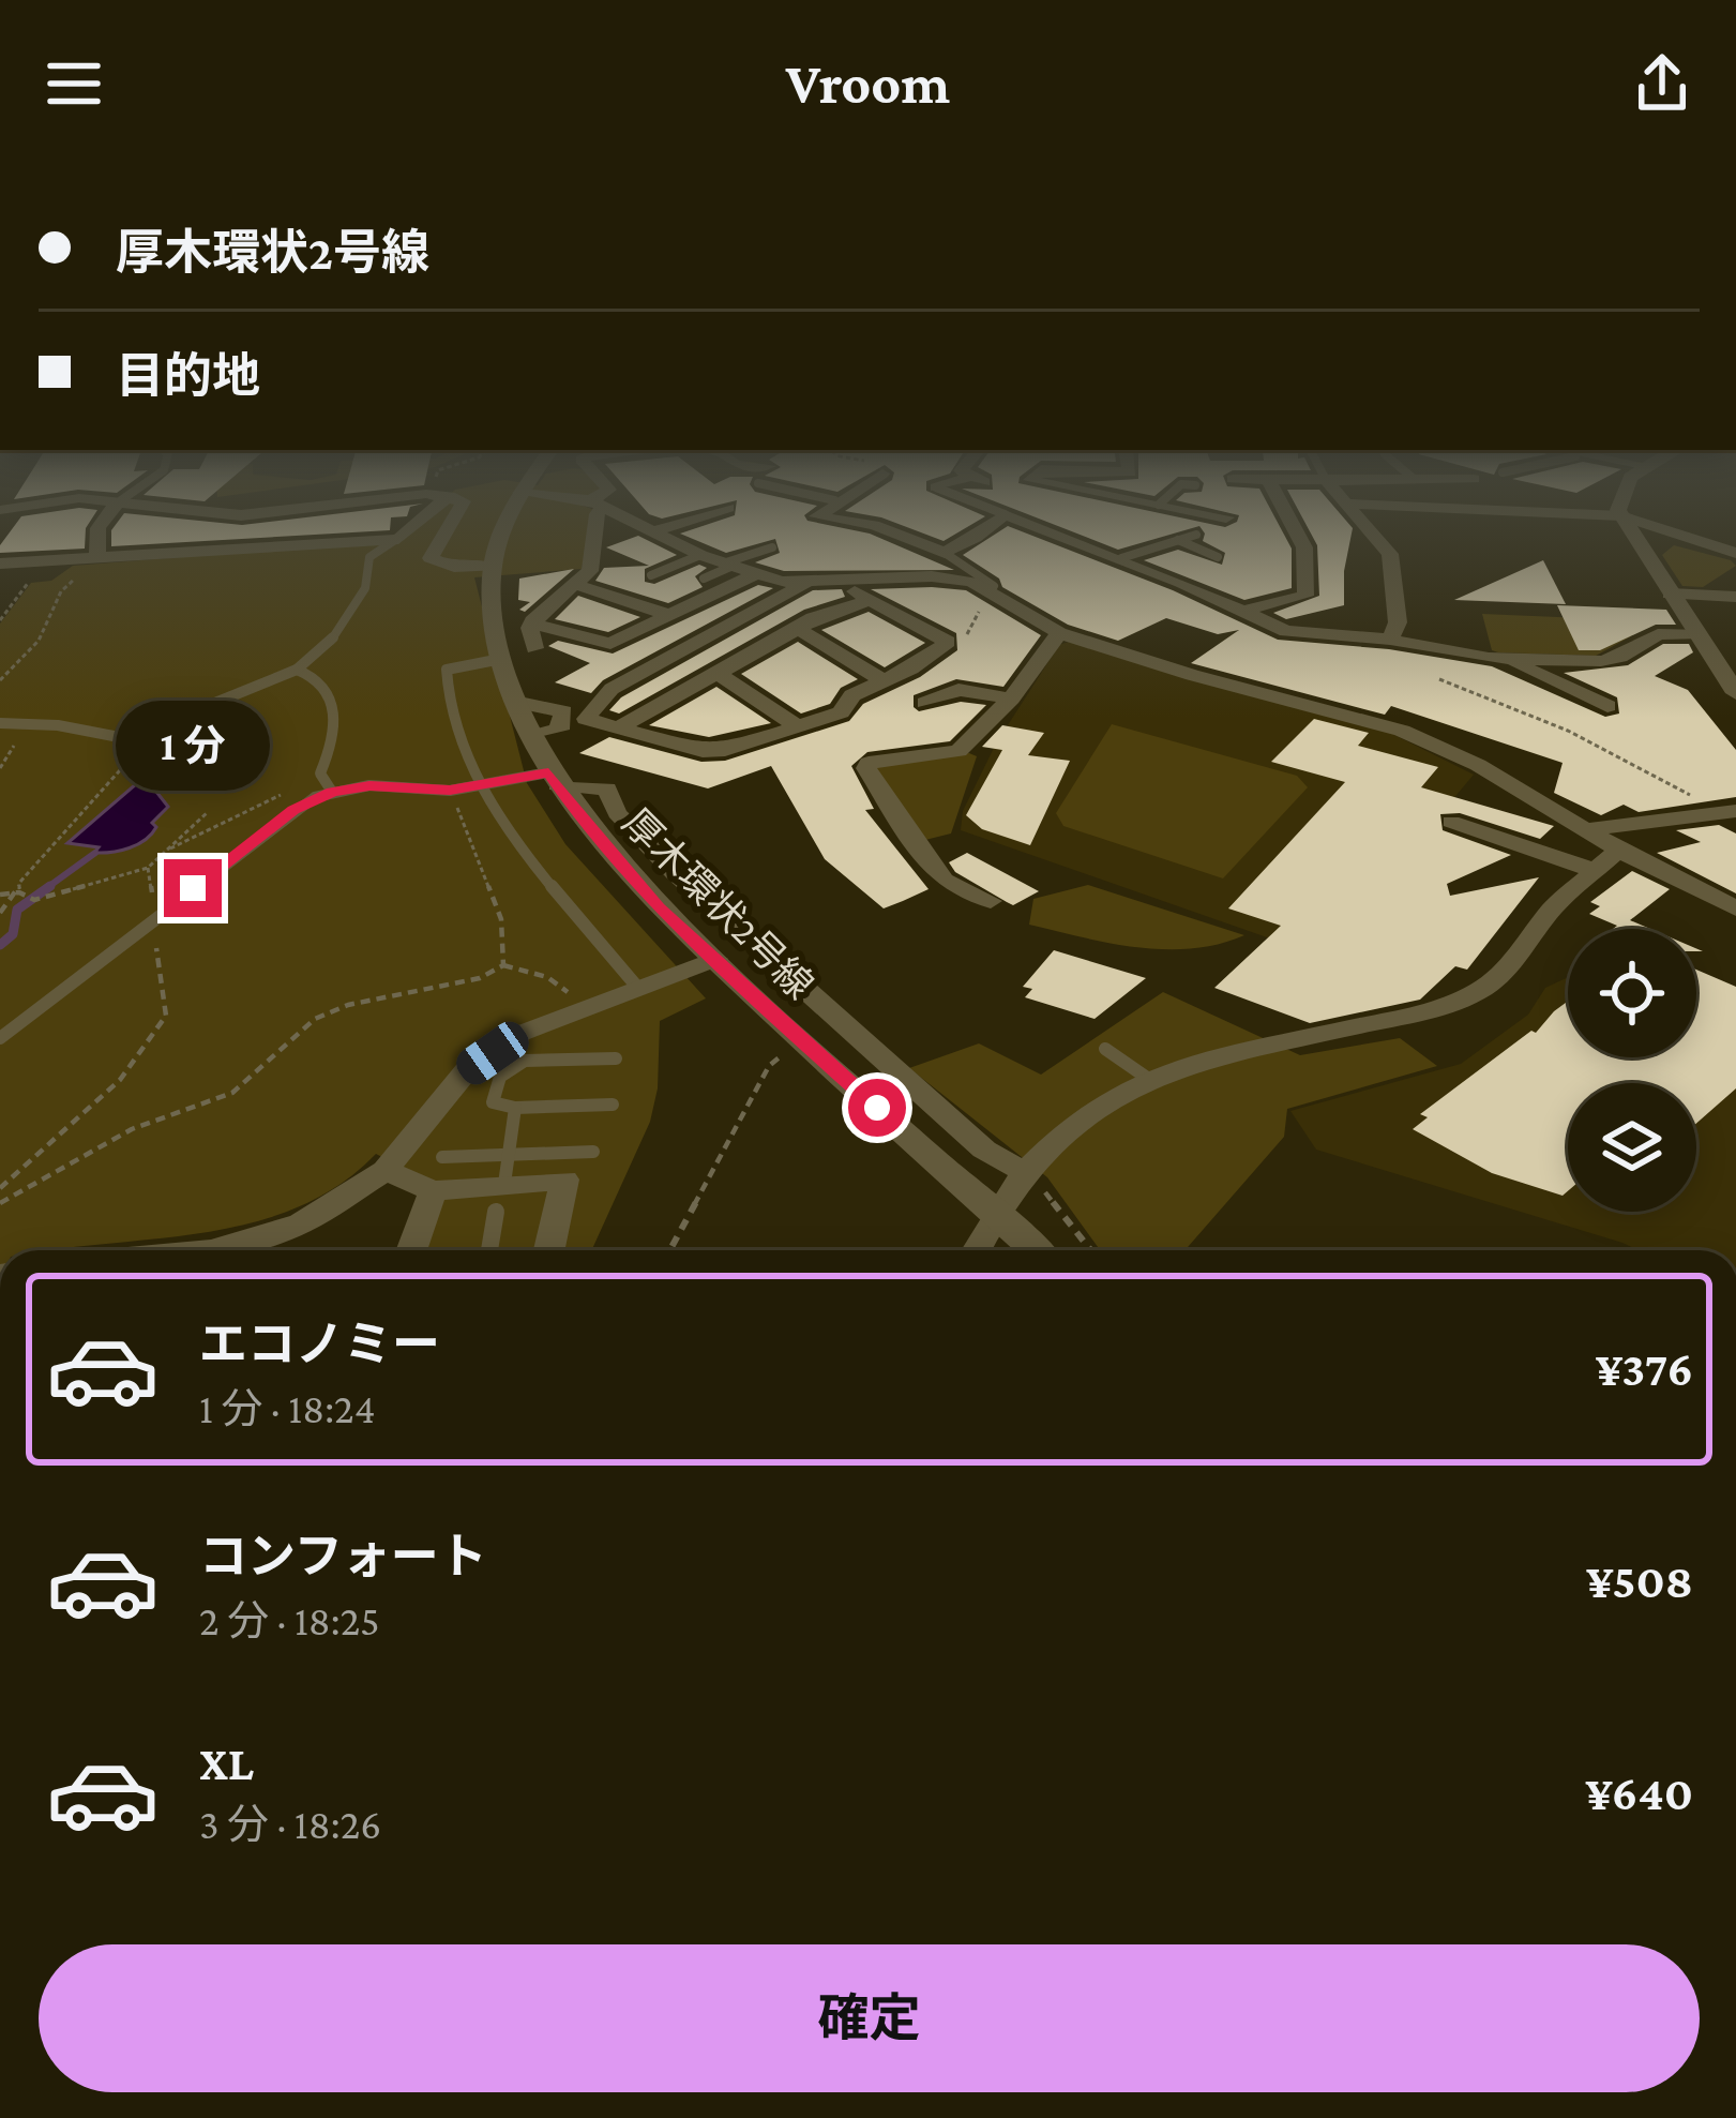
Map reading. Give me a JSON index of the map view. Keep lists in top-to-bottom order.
{
  "streets": {
    "street": ["厚木環状2号線"]
  },
  "page": {
    "header": "Vroom",
    "banner": ["厚木環状2号線", "目的地"],
    "bubble": "1 分",
    "list": [
      {
        "name": "エコノミー",
        "note": "1 分 · 18:24",
        "value": "¥376"
      },
      {
        "name": "コンフォート",
        "note": "2 分 · 18:25",
        "value": "¥508"
      },
      {
        "name": "XL",
        "note": "3 分 · 18:26",
        "value": "¥640"
      }
    ],
    "buttons": "確定"
  }
}
